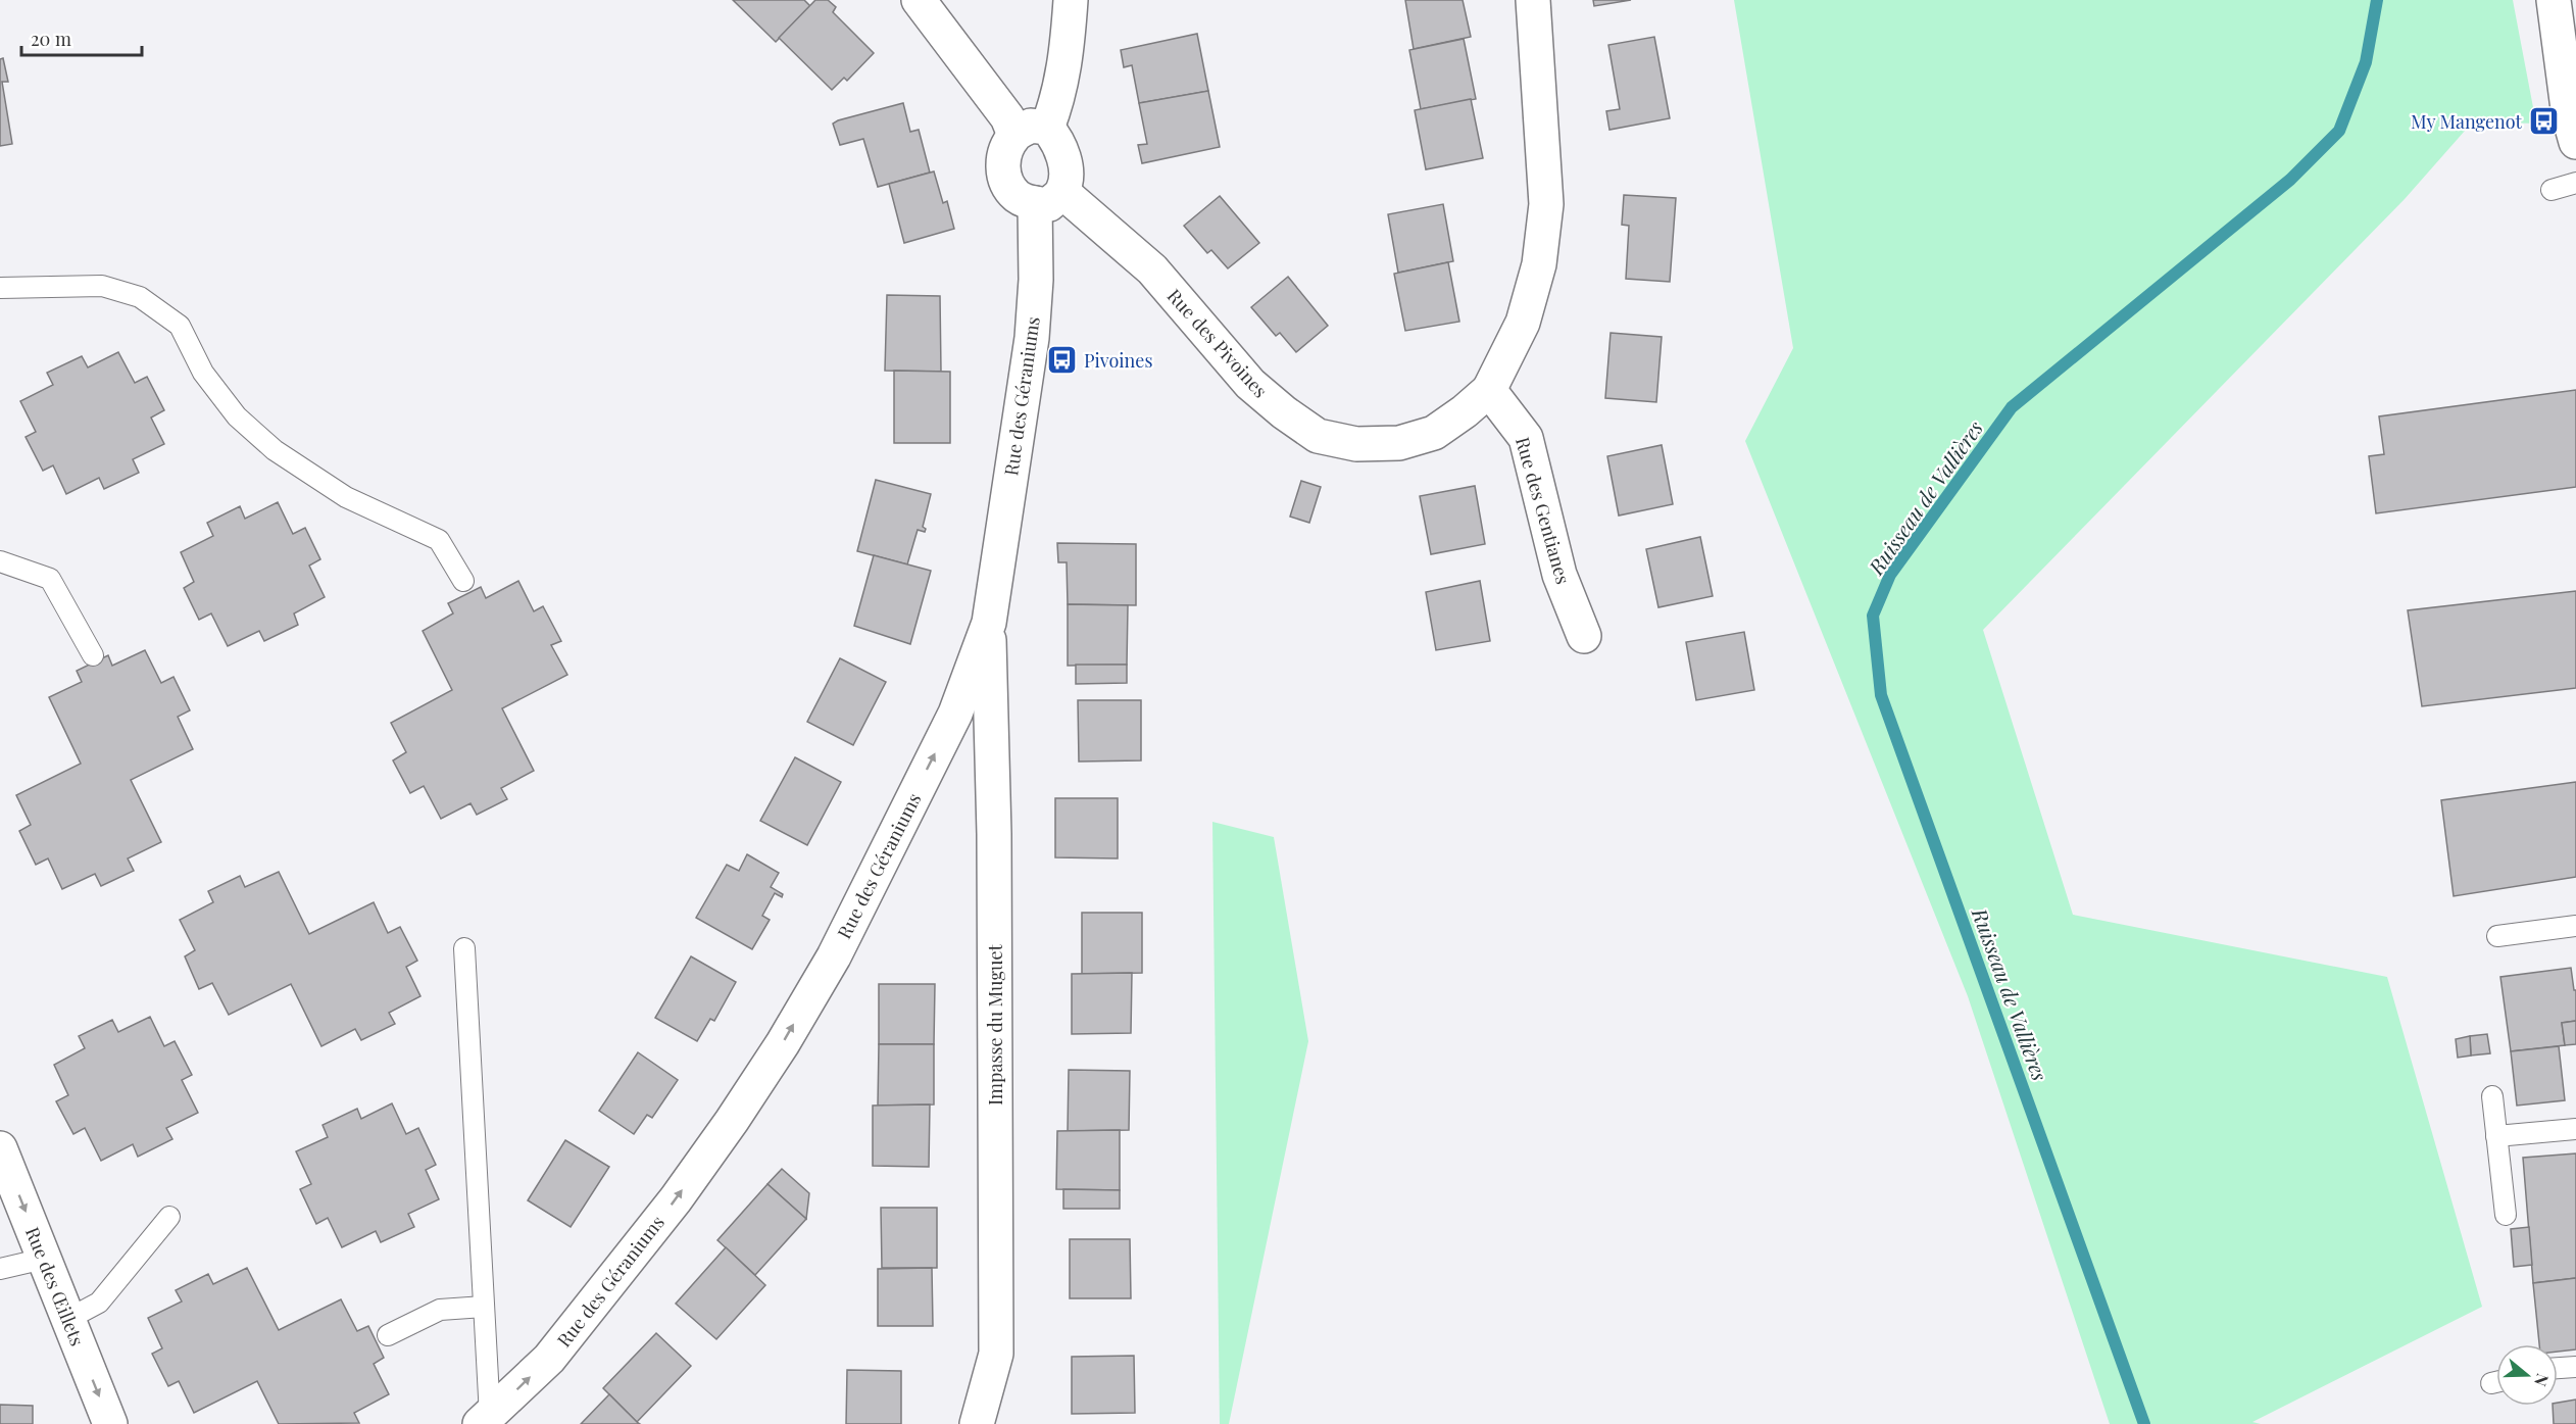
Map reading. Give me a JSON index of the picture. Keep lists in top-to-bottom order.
{
  "streets": {
    "street": [
      "Rue des Pivoines",
      "Rue des Géraniums",
      "Rue des Gentianes",
      "Impasse du Muguet",
      "Rue des Œillets"
    ]
  },
  "crossings": [
    ["Rue des Pivoines", "Rue des Géraniums"],
    ["Rue des Pivoines", "Rue des Gentianes"],
    ["Rue des Géraniums", "Impasse du Muguet"]
  ],
  "one_way": ["Rue des Géraniums", "Rue des Œillets"],
  "water": ["Ruisseau de Vallières"],
  "places": {
    "bus stop": ["My Mangenot", "Pivoines"]
  },
  "scale_bar": "20 m",
  "north": "right"
}
